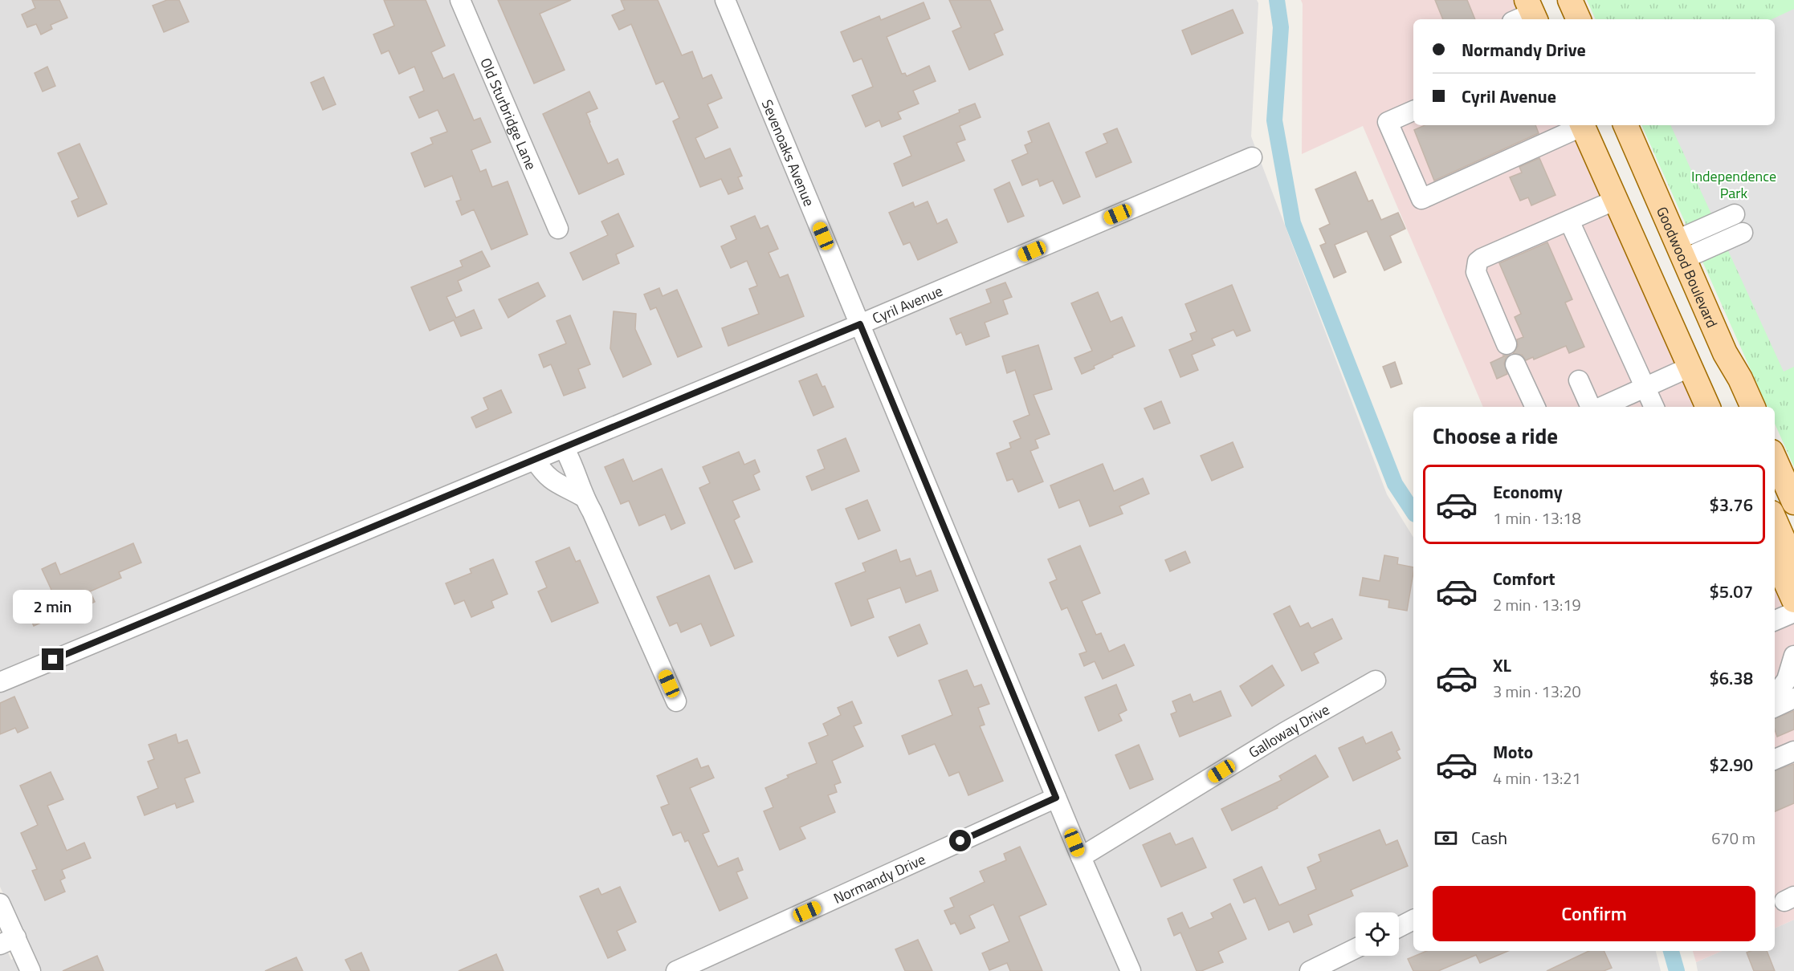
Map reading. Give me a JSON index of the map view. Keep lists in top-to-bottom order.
{
  "streets": {
    "main road": ["Goodwood Boulevard"],
    "street": [
      "Old Sturbridge Lane",
      "Sevenoaks Avenue",
      "Cyril Avenue",
      "Galloway Drive",
      "Normandy Drive"
    ]
  },
  "crossings": [
    ["Sevenoaks Avenue", "Cyril Avenue"],
    ["Sevenoaks Avenue", "Galloway Drive"],
    ["Sevenoaks Avenue", "Normandy Drive"]
  ],
  "parks": ["Independence Park"],
  "page": {
    "banner": ["Normandy Drive", "Cyril Avenue"],
    "heading": "Choose a ride",
    "list": [
      {
        "name": "Economy",
        "note": "1 min · 13:18",
        "value": "$3.76"
      },
      {
        "name": "Comfort",
        "note": "2 min · 13:19",
        "value": "$5.07"
      },
      {
        "name": "XL",
        "note": "3 min · 13:20",
        "value": "$6.38"
      },
      {
        "name": "Moto",
        "note": "4 min · 13:21",
        "value": "$2.90"
      }
    ],
    "bubble": "2 min",
    "pay": ["Cash", "670 m"],
    "buttons": "Confirm"
  }
}
